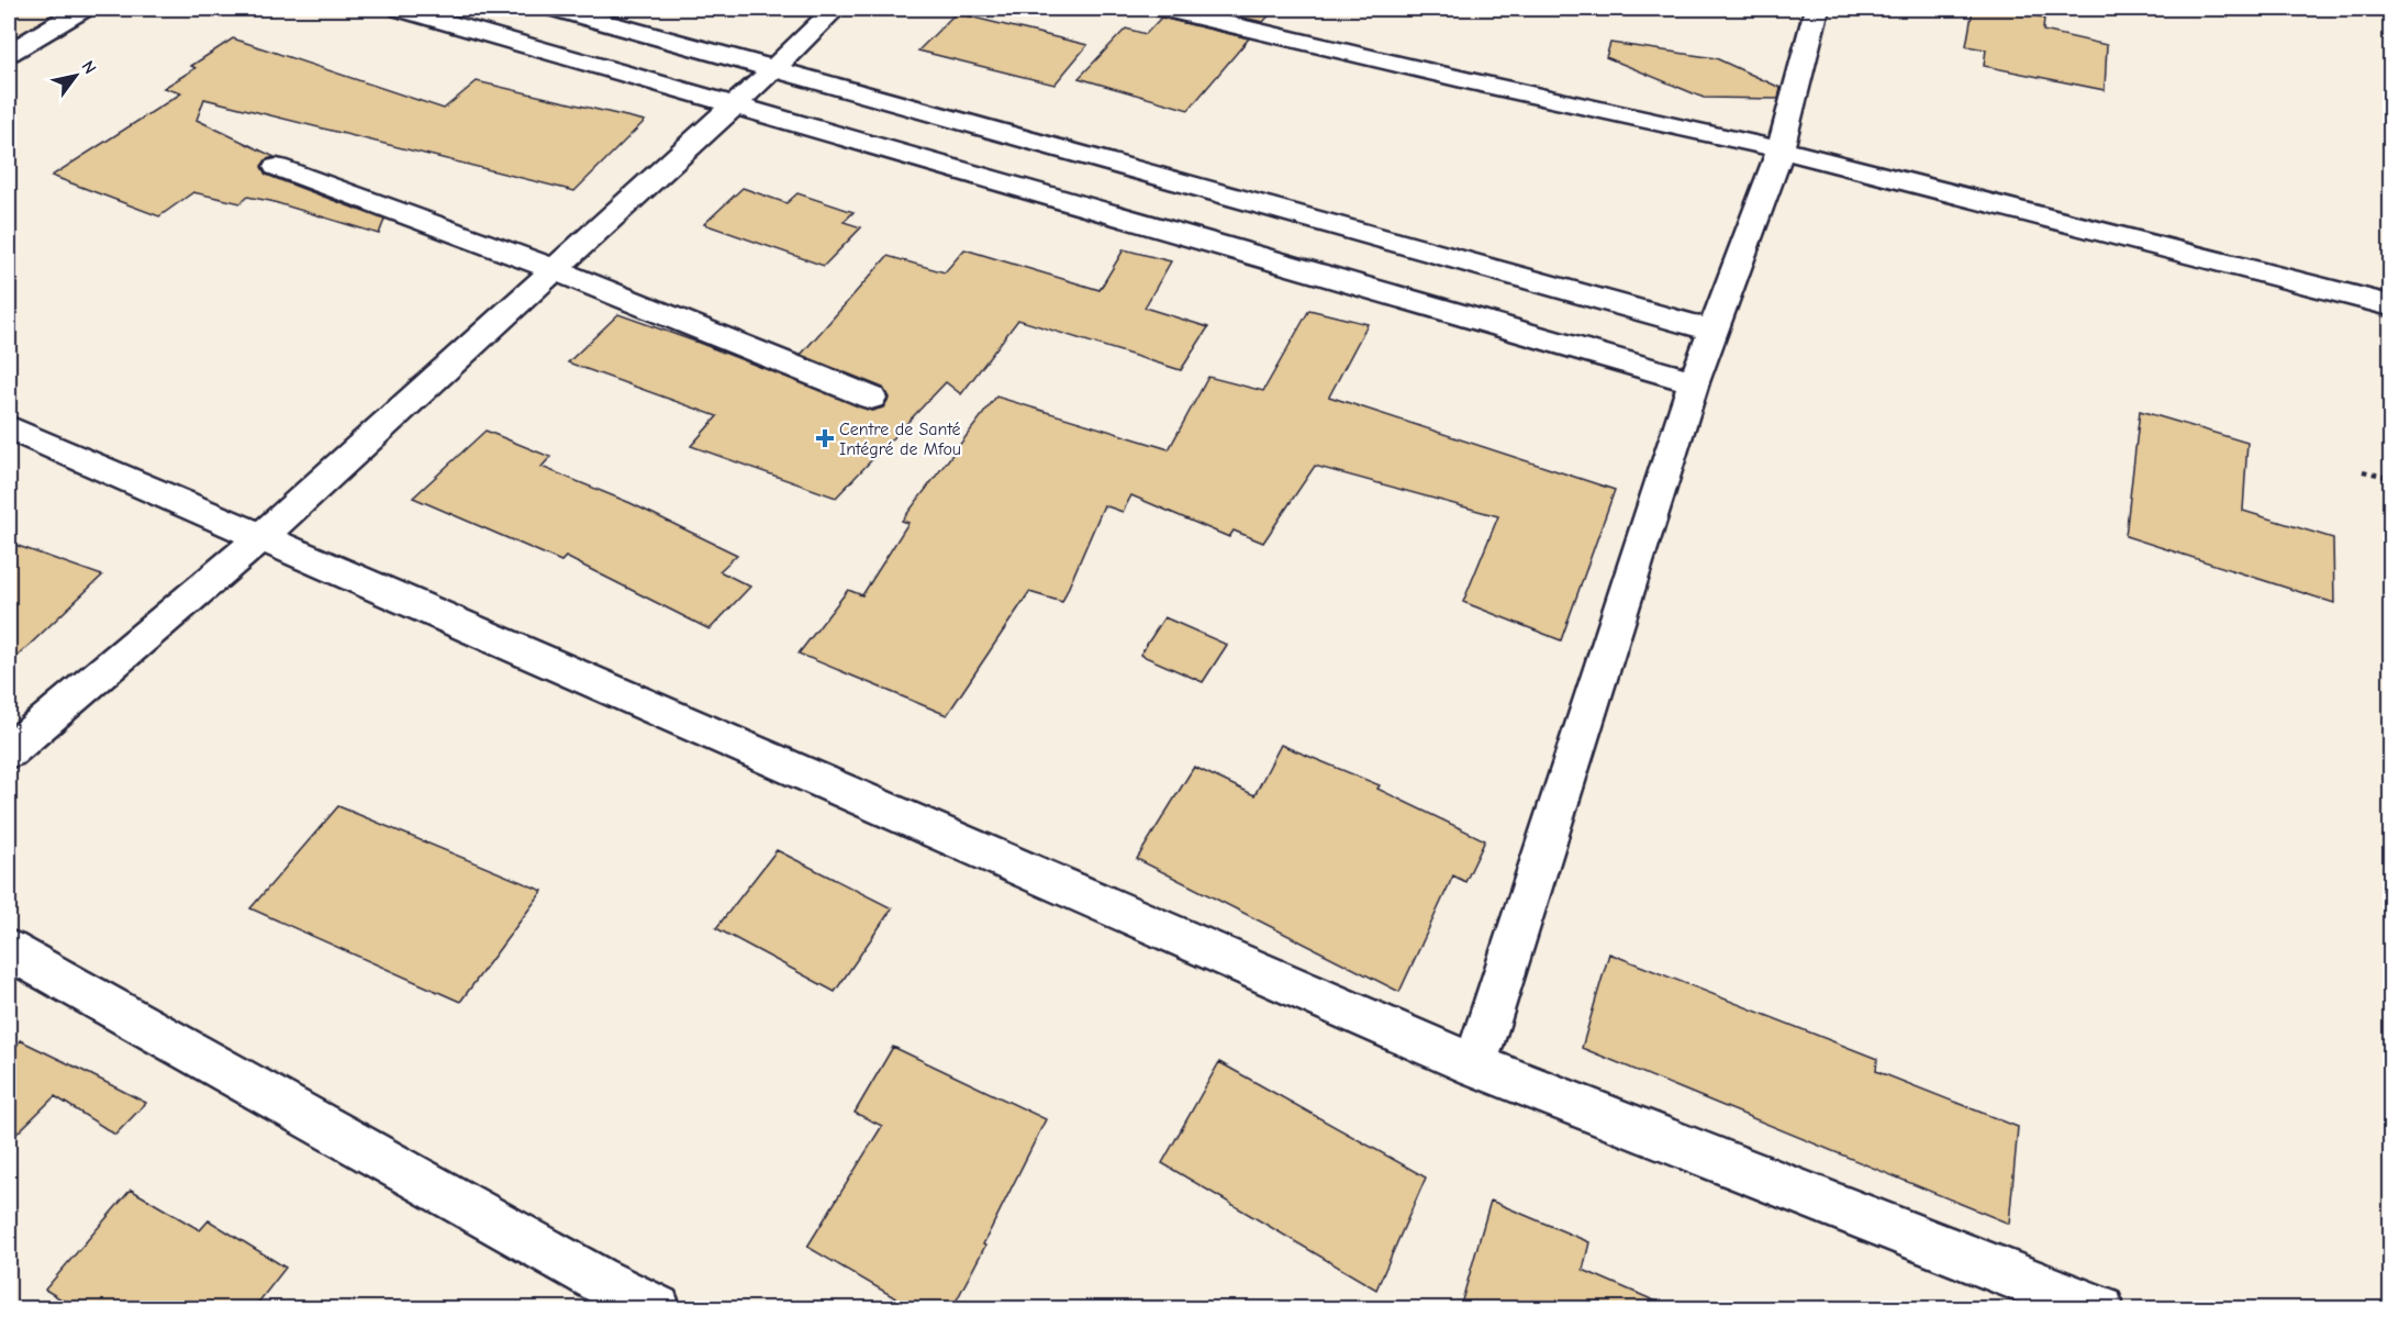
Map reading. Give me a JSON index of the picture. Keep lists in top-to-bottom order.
{
  "places": {
    "health": ["Centre de Santé Intégré de Mfou"]
  },
  "north": "top right"
}
